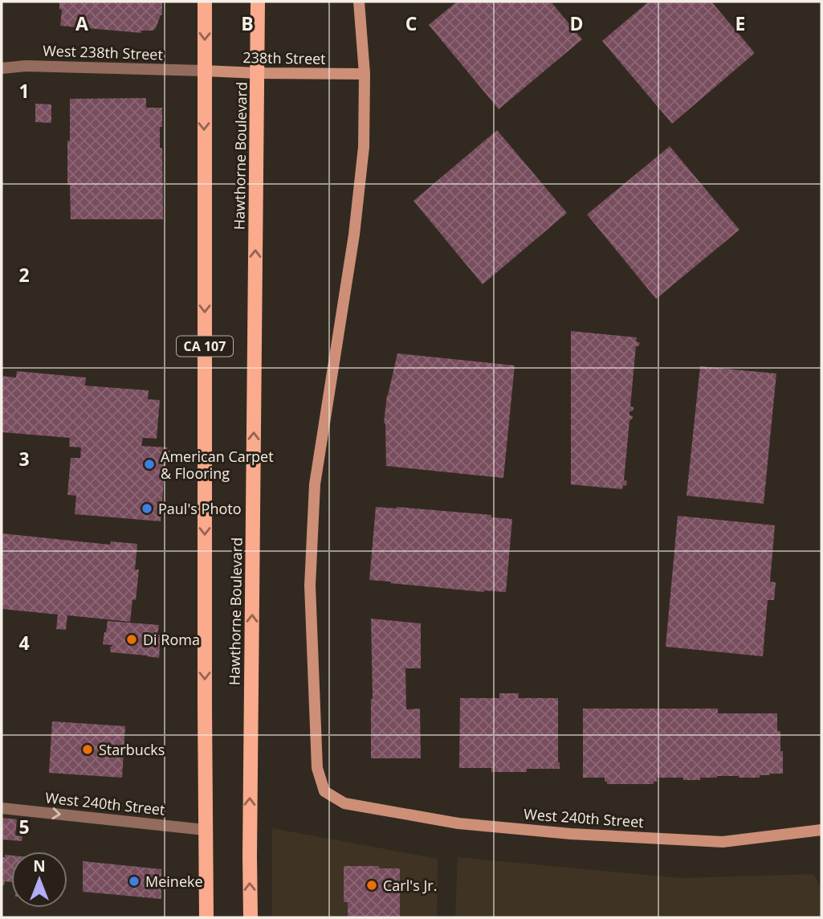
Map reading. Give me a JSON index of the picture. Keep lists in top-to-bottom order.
{
  "streets": {
    "main road": ["Hawthorne Boulevard", "CA 107"],
    "street": ["West 238th Street", "238th Street", "West 240th Street"]
  },
  "crossings": [
    ["West 238th Street", "238th Street"],
    ["West 238th Street", "Hawthorne Boulevard"],
    ["238th Street", "Hawthorne Boulevard"],
    ["238th Street", "West 240th Street"],
    ["Hawthorne Boulevard", "West 240th Street"]
  ],
  "places": [
    "American Carpet & Flooring",
    "Paul's Photo",
    "Di Roma",
    "Starbucks",
    "Meineke",
    "Carl's Jr."
  ],
  "north": "top",
  "grid": {
    "columns": [
      "A",
      "B",
      "C",
      "D",
      "E"
    ],
    "rows": [
      "1",
      "2",
      "3",
      "4",
      "5"
    ]
  }
}
